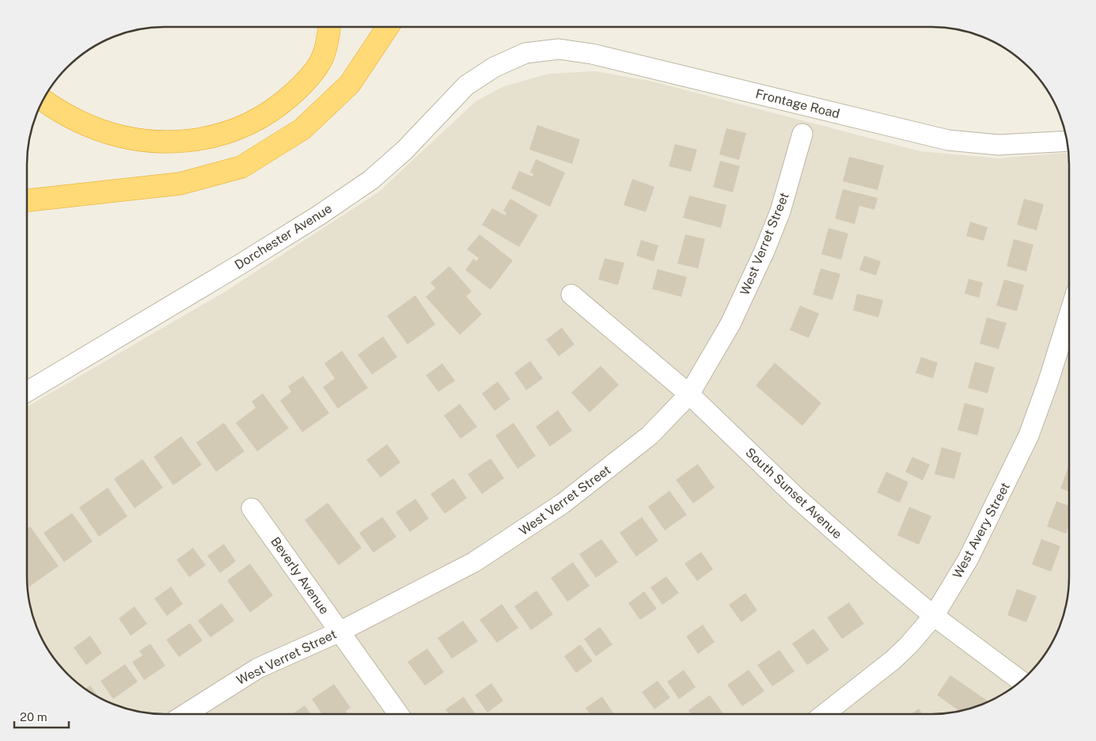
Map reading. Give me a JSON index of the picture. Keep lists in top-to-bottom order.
{
  "streets": {
    "street": [
      "Frontage Road",
      "Dorchester Avenue",
      "West Verret Street",
      "South Sunset Avenue",
      "West Avery Street",
      "Beverly Avenue"
    ]
  },
  "crossings": [
    ["Frontage Road", "Dorchester Avenue"],
    ["West Verret Street", "South Sunset Avenue"],
    ["West Verret Street", "Beverly Avenue"],
    ["South Sunset Avenue", "West Avery Street"]
  ],
  "scale_bar": "20 m"
}
